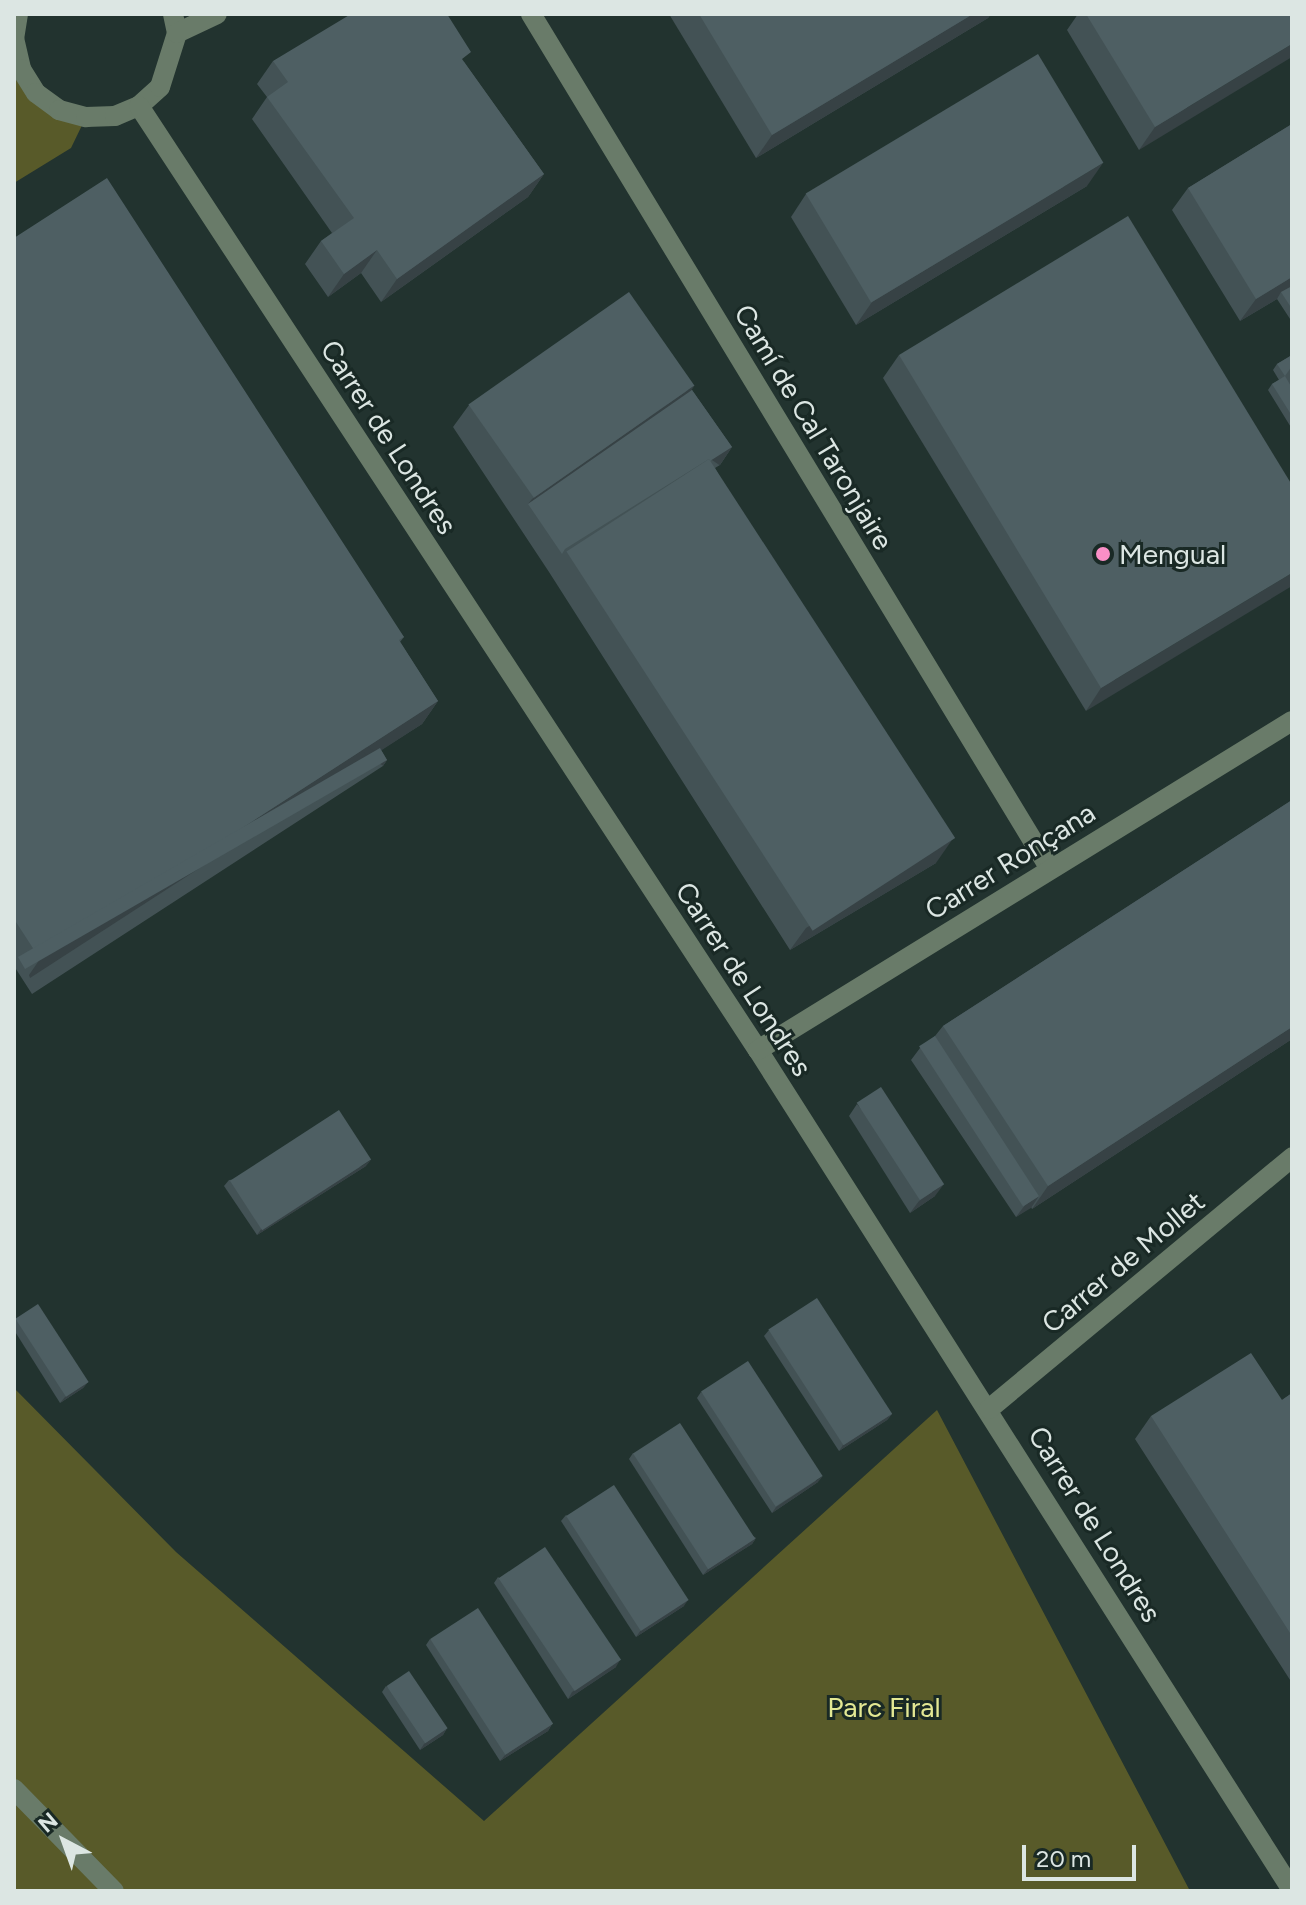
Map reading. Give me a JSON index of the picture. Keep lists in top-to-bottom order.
{
  "streets": {
    "street": [
      "Camí de Cal Taronjaire",
      "Carrer de Londres",
      "Carrer Ronçana",
      "Carrer de Mollet"
    ]
  },
  "crossings": [
    ["Camí de Cal Taronjaire", "Carrer Ronçana"],
    ["Carrer de Londres", "Carrer Ronçana"],
    ["Carrer de Londres", "Carrer de Mollet"]
  ],
  "parks": ["Parc Firal"],
  "places": ["Mengual"],
  "scale_bar": "20 m",
  "north": "top left"
}
